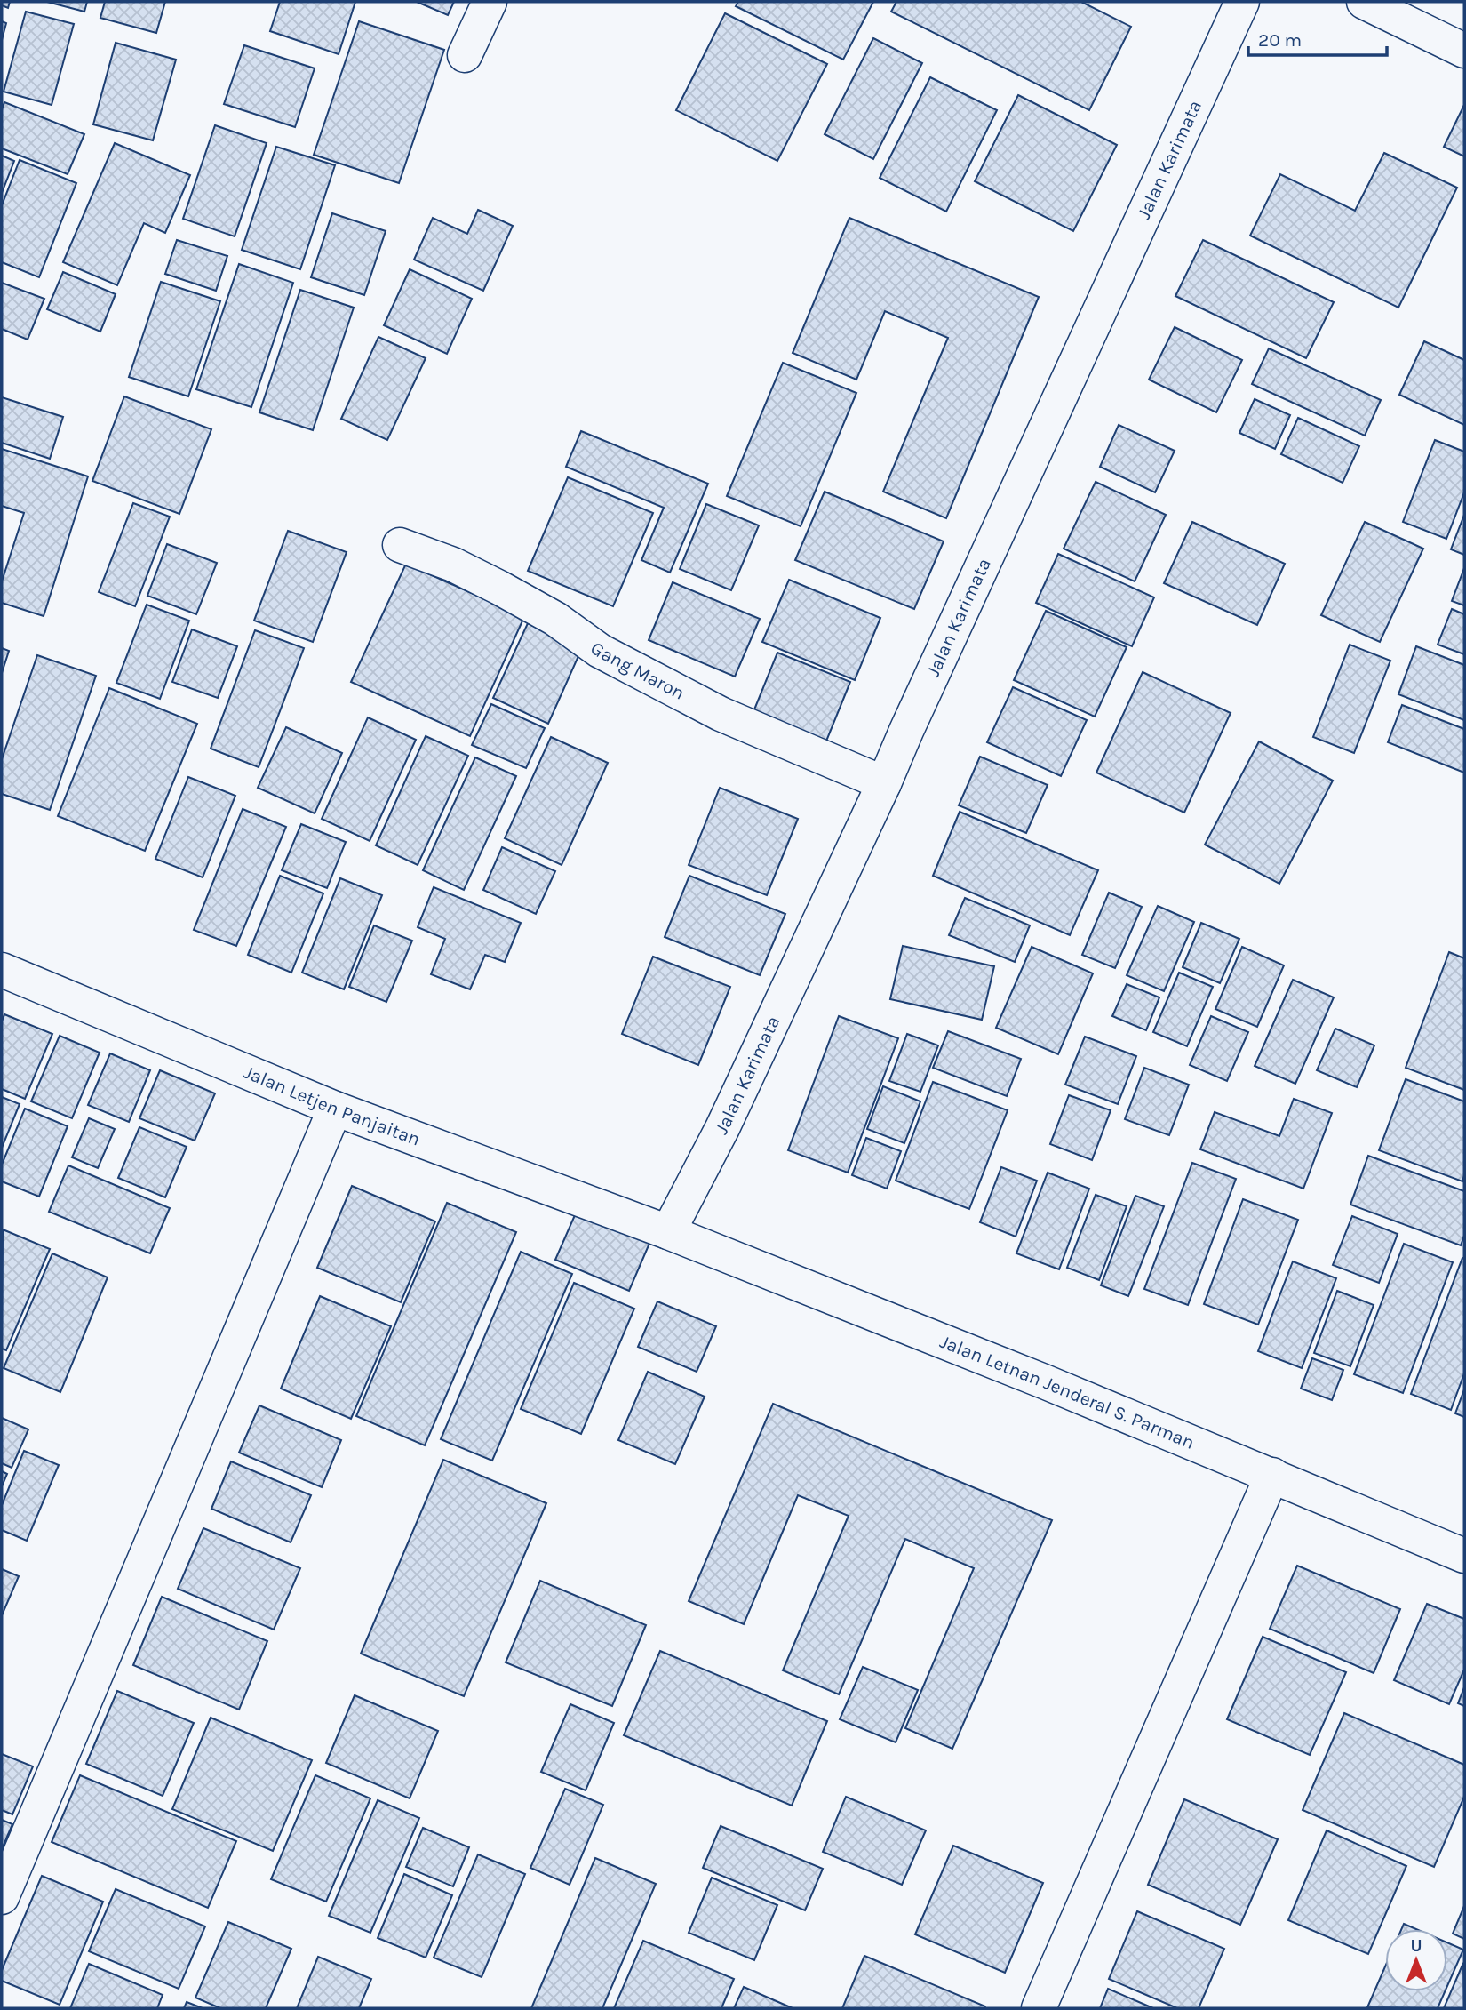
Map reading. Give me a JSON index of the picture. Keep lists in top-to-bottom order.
{
  "streets": {
    "main road": [
      "Jalan Karimata",
      "Gang Maron",
      "Jalan Letjen Panjaitan",
      "Jalan Letnan Jenderal S. Parman"
    ]
  },
  "crossings": [
    ["Jalan Karimata", "Gang Maron"],
    ["Jalan Karimata", "Jalan Letjen Panjaitan"],
    ["Jalan Karimata", "Jalan Letnan Jenderal S. Parman"],
    ["Jalan Letjen Panjaitan", "Jalan Letnan Jenderal S. Parman"]
  ],
  "scale_bar": "20 m",
  "north": "top"
}
